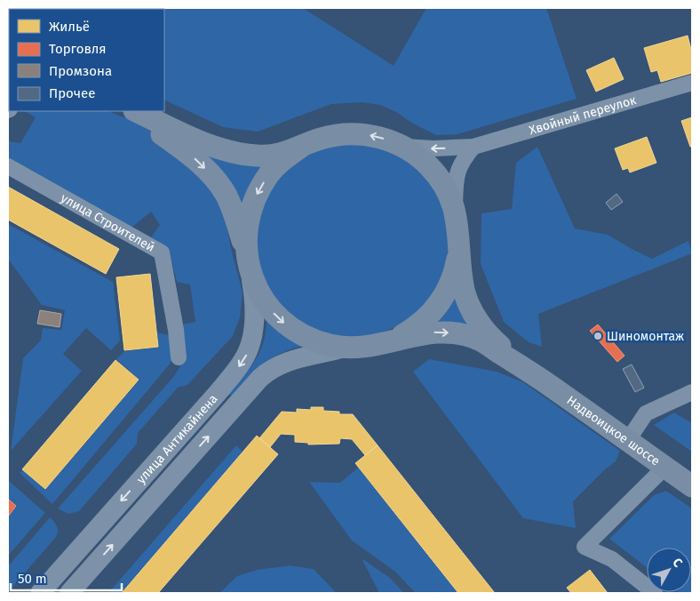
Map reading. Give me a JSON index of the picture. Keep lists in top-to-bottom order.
{
  "streets": {
    "main road": ["Надвоицкое шоссе"],
    "street": ["Хвойный переулок", "улица Строителей", "улица Антикайнена"]
  },
  "places": ["Шиномонтаж"],
  "legend": [
    "Жильё",
    "Торговля",
    "Промзона",
    "Прочее"
  ],
  "scale_bar": "50 m",
  "north": "top right"
}
